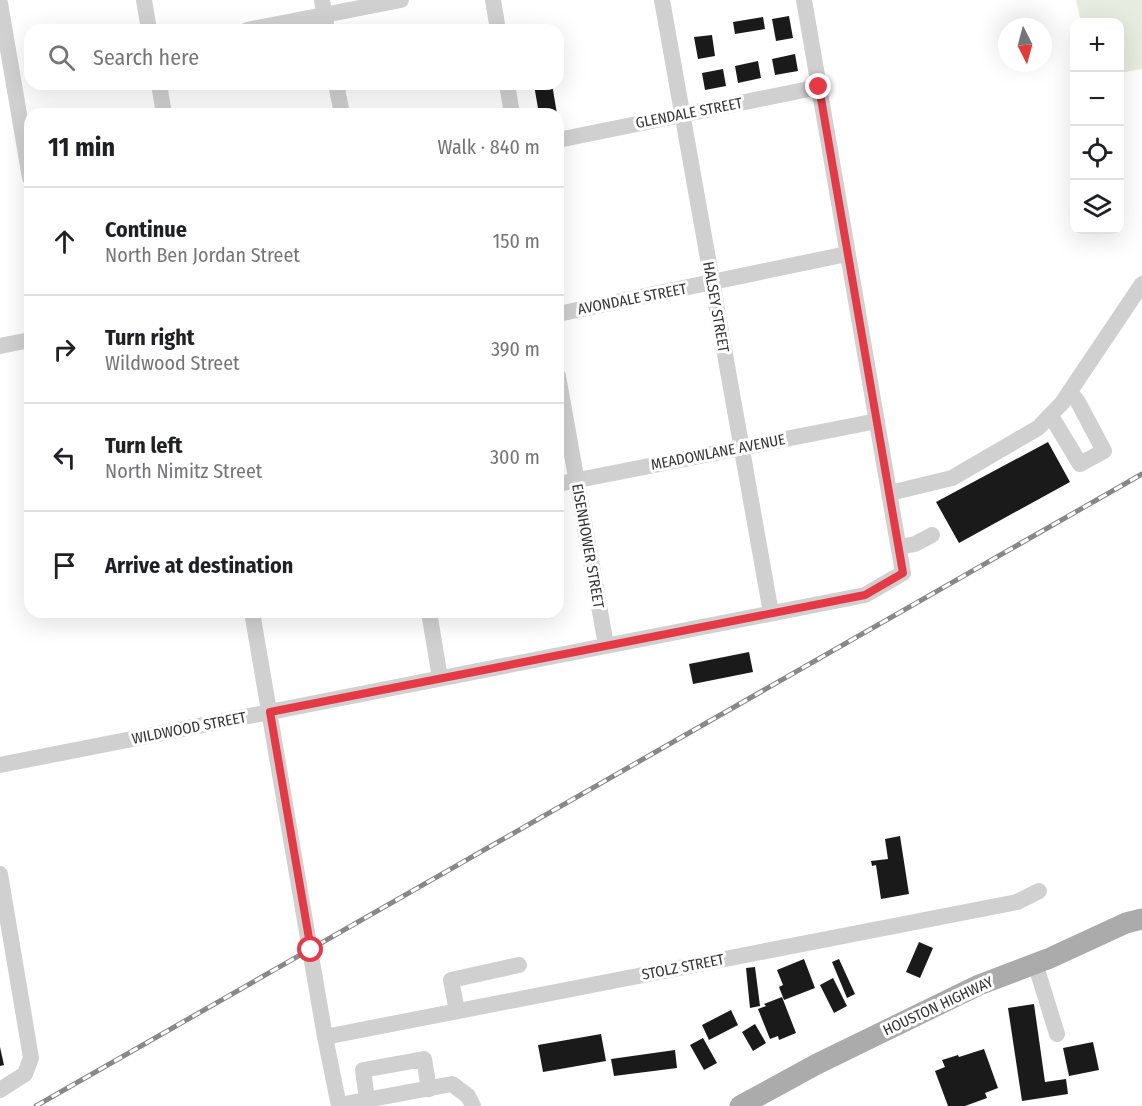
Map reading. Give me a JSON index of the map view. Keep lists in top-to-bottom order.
{
  "streets": {
    "main road": ["HOUSTON HIGHWAY"],
    "street": [
      "GLENDALE STREET",
      "AVONDALE STREET",
      "HALSEY STREET",
      "MEADOWLANE AVENUE",
      "EISENHOWER STREET",
      "WILDWOOD STREET",
      "STOLZ STREET"
    ]
  },
  "crossings": [
    ["GLENDALE STREET", "HALSEY STREET"],
    ["AVONDALE STREET", "HALSEY STREET"],
    ["HALSEY STREET", "MEADOWLANE AVENUE"],
    ["HALSEY STREET", "WILDWOOD STREET"],
    ["MEADOWLANE AVENUE", "EISENHOWER STREET"],
    ["EISENHOWER STREET", "WILDWOOD STREET"]
  ],
  "north": "bottom",
  "page": {
    "map_buttons": ["+", "−"],
    "search": "Search here",
    "heading": ["11 min", "Walk · 840 m"],
    "list": [
      ["Continue", "North Ben Jordan Street", "150 m"],
      ["Turn right", "Wildwood Street", "390 m"],
      ["Turn left", "North Nimitz Street", "300 m"],
      "Arrive at destination"
    ]
  }
}
